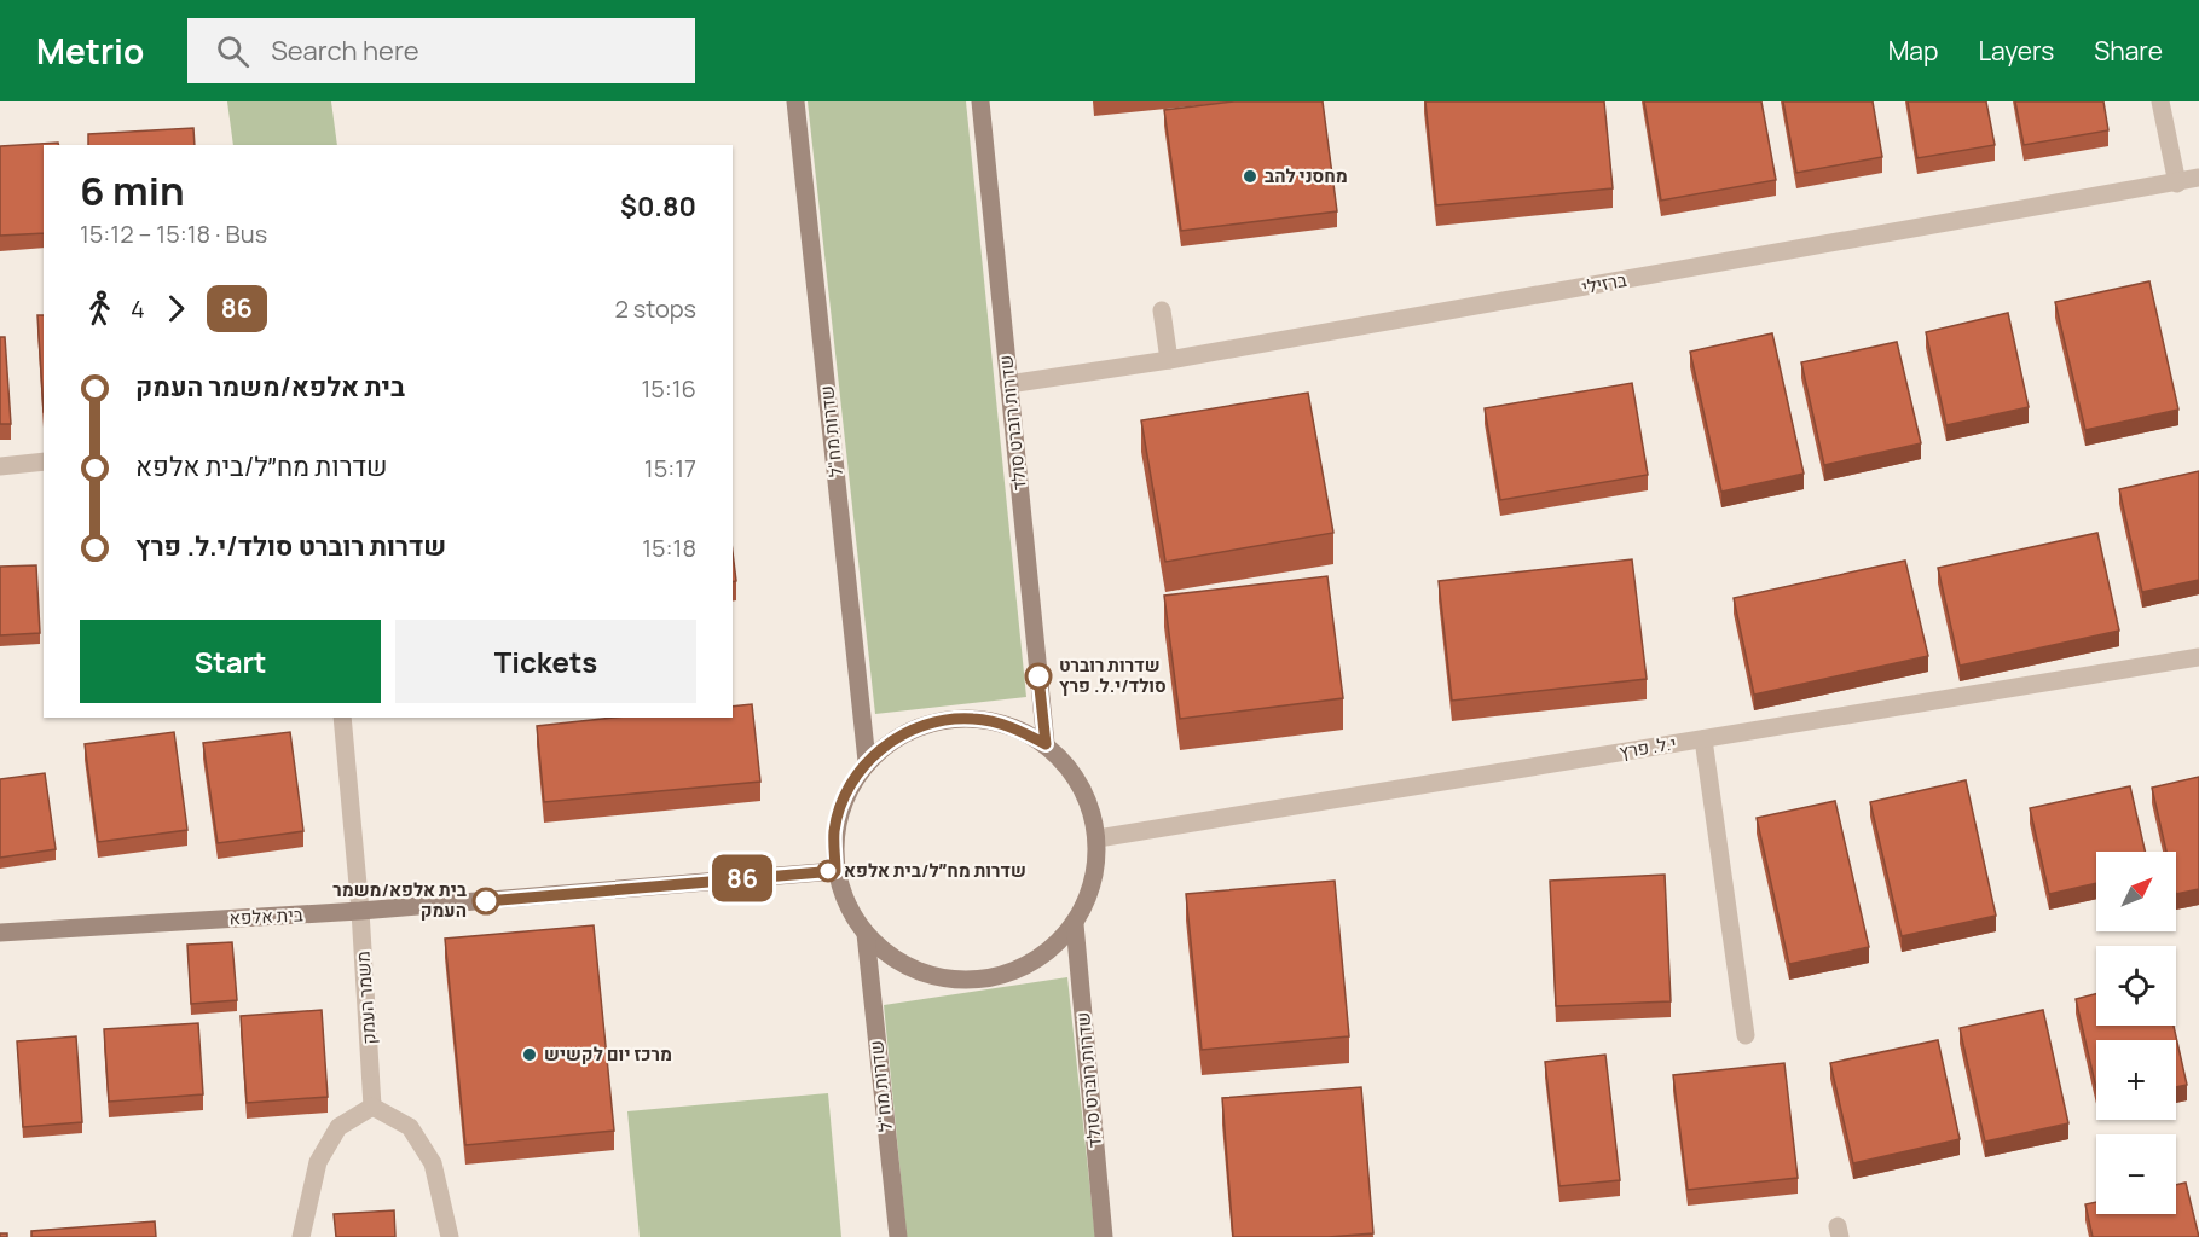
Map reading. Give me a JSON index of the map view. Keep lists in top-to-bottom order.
{
  "streets": {
    "street": [
      "ברזילי",
      "שדרות רוברט סולד",
      "שדרות מח\"ל",
      "י.ל. פרץ",
      "בית אלפא",
      "משמר העמק"
    ]
  },
  "crossings": [
    ["ברזילי", "שדרות רוברט סולד"],
    ["בית אלפא", "משמר העמק"]
  ],
  "places": [
    "מחסני להב",
    "שדרות רוברט סולד/י.ל. פרץ",
    "שדרות מח״ל/בית אלפא",
    "בית אלפא/משמר העמק",
    "מרכז יום לקשיש"
  ],
  "lines": ["bus line 86"],
  "north": "top right",
  "page": {
    "header": "Metrio",
    "search": "Search here",
    "nav": ["Map", "Layers", "Share"],
    "on_map": "86",
    "heading": ["6 min", "15:12 – 15:18 · Bus", "$0.80"],
    "legs": ["4", "86", "2 stops"],
    "list": [
      {
        "name": "בית אלפא/משמר העמק",
        "value": "15:16"
      },
      {
        "name": "שדרות מח״ל/בית אלפא",
        "value": "15:17"
      },
      {
        "name": "שדרות רוברט סולד/י.ל. פרץ",
        "value": "15:18"
      }
    ],
    "buttons": ["Start", "Tickets"],
    "map_buttons": ["+", "−"]
  }
}
